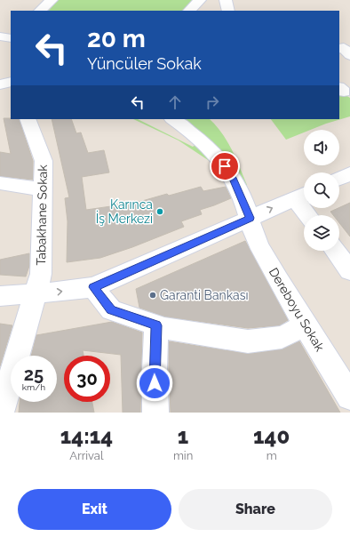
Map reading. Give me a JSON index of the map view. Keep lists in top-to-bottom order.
{
  "streets": {
    "street": ["Tabakhane Sokak", "Dereboyu Sokak"]
  },
  "places": ["Karınca İş Merkezi", "Garanti Bankası"],
  "page": {
    "turn": ["20 m", "Yüncüler Sokak"],
    "speed": "25 km/h",
    "limit": "30",
    "eta": [
      "14:14",
      "Arrival",
      "1",
      "min",
      "140",
      "m"
    ],
    "buttons": ["Exit", "Share"]
  }
}
